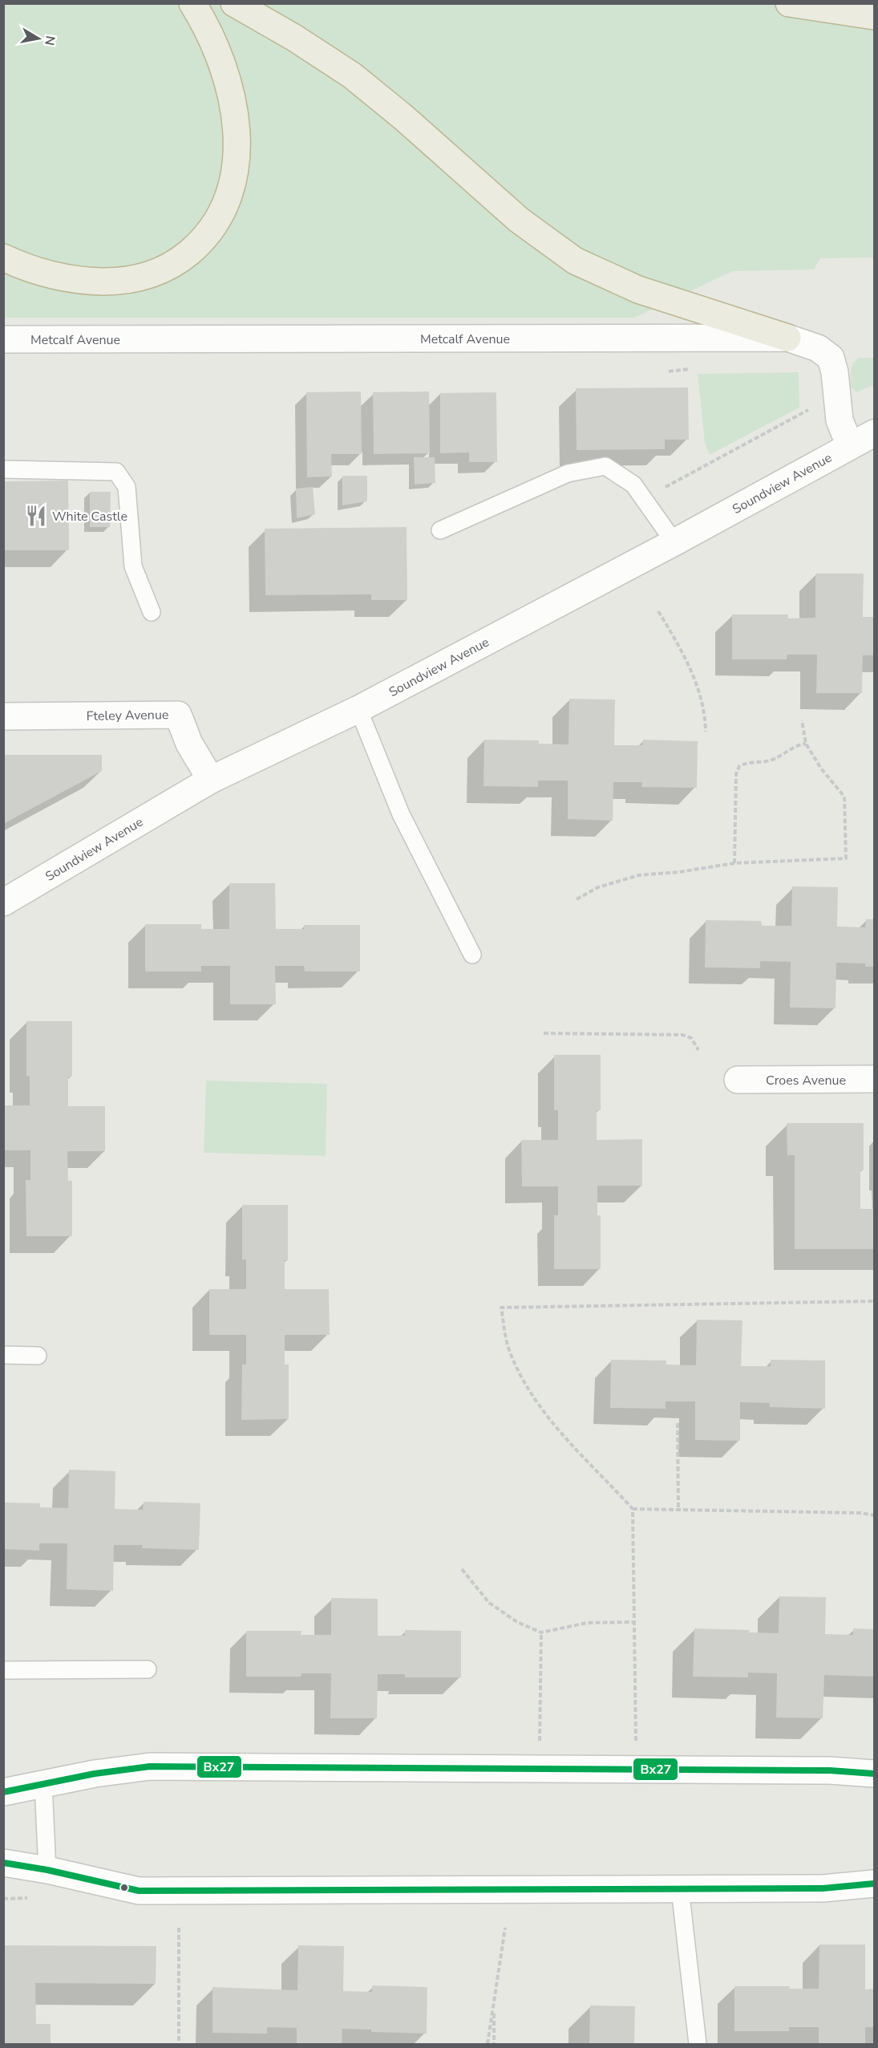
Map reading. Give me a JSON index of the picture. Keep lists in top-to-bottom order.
{
  "streets": {
    "street": [
      "Metcalf Avenue",
      "Soundview Avenue",
      "Fteley Avenue",
      "Croes Avenue"
    ]
  },
  "crossings": [
    ["Metcalf Avenue", "Soundview Avenue"],
    ["Soundview Avenue", "Fteley Avenue"]
  ],
  "places": {
    "restaurant": ["White Castle"]
  },
  "lines": ["transit line Bx27"],
  "north": "right"
}
